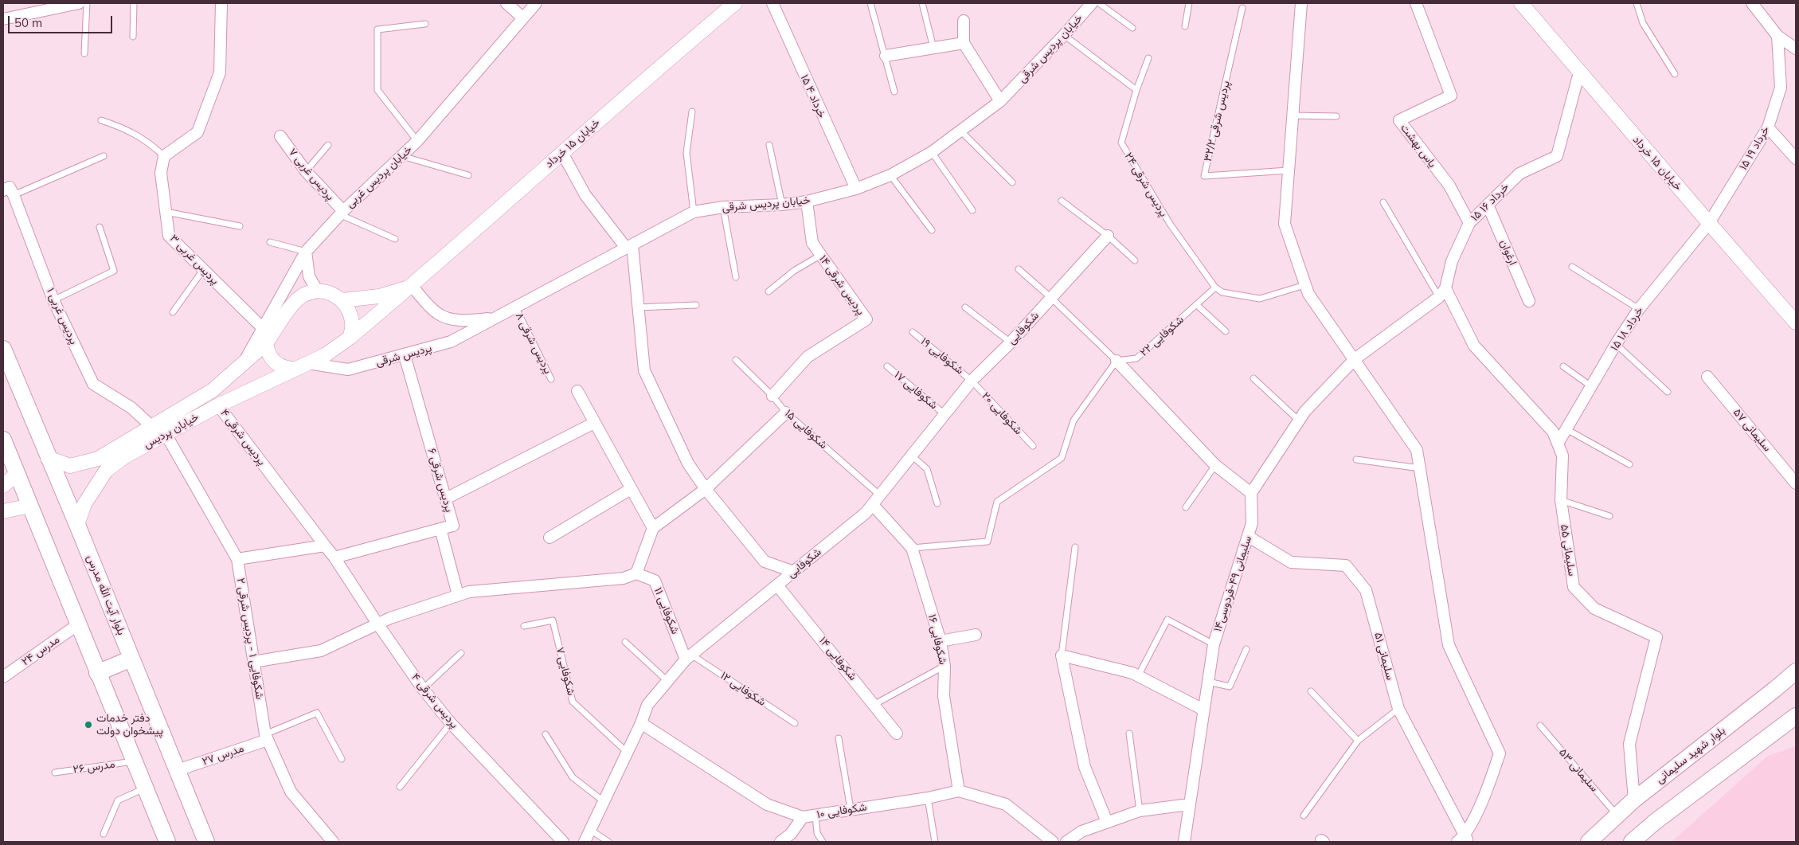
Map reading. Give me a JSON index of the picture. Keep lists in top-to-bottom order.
{
  "streets": {
    "main road": ["بلوار آیت الله مدرس", "بلوار شهید سلیمانی"],
    "street": [
      "خیابان پردیس شرقی",
      "۱۵ خرداد ۴",
      "خیابان ۱۵ خرداد",
      "یاس بهشت",
      "۱۵ خرداد ۱۹",
      "پردیس غربی ۷",
      "خیابان پردیس غربی",
      "۱۵ خرداد ۱۶",
      "ارغوان",
      "پردیس غربی ۳",
      "پردیس شرقی ۱۴",
      "پردیس غربی ۱",
      "شکوفایی",
      "۱۵ خرداد ۱۸",
      "پردیس شرقی",
      "سلیمانی ۵۷",
      "خیابان پردیس",
      "پردیس شرقی ۴",
      "پردیس شرقی ۶",
      "سلیمانی ۵۵",
      "سلیمانی ۴۹-فردوسی۱۴",
      "شکوفایی ۱۱",
      "شکوفایی ۱ - پردیس شرقی ۲",
      "شکوفایی ۱۶",
      "مدرس ۲۴",
      "سلیمانی ۵۱",
      "شکوفایی ۱۴",
      "مدرس ۲۷",
      "شکوفایی ۱۰"
    ],
    "lane": [
      "پردیس شرقی ۳۲/۲",
      "پردیس شرقی ۲۴",
      "شکوفایی ۲۲",
      "پردیس شرقی ۸",
      "شکوفایی ۱۹",
      "شکوفایی ۱۷",
      "شکوفایی ۲۰",
      "شکوفایی ۱۵",
      "شکوفایی ۷",
      "شکوفایی ۱۲",
      "مدرس ۲۶",
      "سلیمانی ۵۳"
    ]
  },
  "crossings": [
    ["خیابان پردیس شرقی", "۱۵ خرداد ۴"],
    ["خیابان پردیس شرقی", "پردیس شرقی ۱۴"],
    ["خیابان پردیس شرقی", "پردیس شرقی ۸"],
    ["خیابان پردیس شرقی", "پردیس شرقی"],
    ["خیابان ۱۵ خرداد", "۱۵ خرداد ۱۹"],
    ["خیابان ۱۵ خرداد", "۱۵ خرداد ۱۶"],
    ["خیابان ۱۵ خرداد", "۱۵ خرداد ۱۸"],
    ["خیابان ۱۵ خرداد", "پردیس شرقی"],
    ["خیابان ۱۵ خرداد", "خیابان پردیس"],
    ["یاس بهشت", "۱۵ خرداد ۱۶"],
    ["۱۵ خرداد ۱۹", "۱۵ خرداد ۱۸"],
    ["پردیس غربی ۷", "خیابان پردیس غربی"],
    ["خیابان پردیس غربی", "پردیس غربی ۳"],
    ["خیابان پردیس غربی", "خیابان پردیس"],
    ["پردیس شرقی ۲۴", "شکوفایی ۲۲"],
    ["۱۵ خرداد ۱۶", "ارغوان"],
    ["۱۵ خرداد ۱۶", "سلیمانی ۵۵"],
    ["پردیس شرقی ۱۴", "شکوفایی ۱۵"],
    ["پردیس غربی ۱", "خیابان پردیس"],
    ["شکوفایی", "شکوفایی ۱۹"],
    ["شکوفایی", "شکوفایی ۱۷"],
    ["شکوفایی", "شکوفایی ۲۰"],
    ["شکوفایی", "شکوفایی ۱۵"],
    ["شکوفایی", "شکوفایی ۱۱"],
    ["شکوفایی", "شکوفایی ۱۶"],
    ["شکوفایی", "شکوفایی ۱۴"],
    ["شکوفایی", "شکوفایی ۷"],
    ["شکوفایی", "شکوفایی ۱۲"],
    ["شکوفایی", "شکوفایی ۱۰"],
    ["۱۵ خرداد ۱۸", "سلیمانی ۵۵"],
    ["پردیس شرقی", "خیابان پردیس"],
    ["پردیس شرقی", "پردیس شرقی ۶"],
    ["شکوفایی ۱۹", "شکوفایی ۲۰"],
    ["خیابان پردیس", "پردیس شرقی ۴"],
    ["خیابان پردیس", "بلوار آیت الله مدرس"],
    ["خیابان پردیس", "شکوفایی ۱ - پردیس شرقی ۲"],
    ["سلیمانی ۵۵", "بلوار شهید سلیمانی"],
    ["سلیمانی ۴۹-فردوسی۱۴", "سلیمانی ۵۱"],
    ["بلوار آیت الله مدرس", "مدرس ۲۷"],
    ["شکوفایی ۱۱", "شکوفایی ۱۲"],
    ["شکوفایی ۱ - پردیس شرقی ۲", "مدرس ۲۷"],
    ["شکوفایی ۱۶", "شکوفایی ۱۰"],
    ["بلوار شهید سلیمانی", "سلیمانی ۵۳"]
  ],
  "places": ["دفتر خدمات پیشخوان دولت"],
  "scale_bar": "50 m"
}
